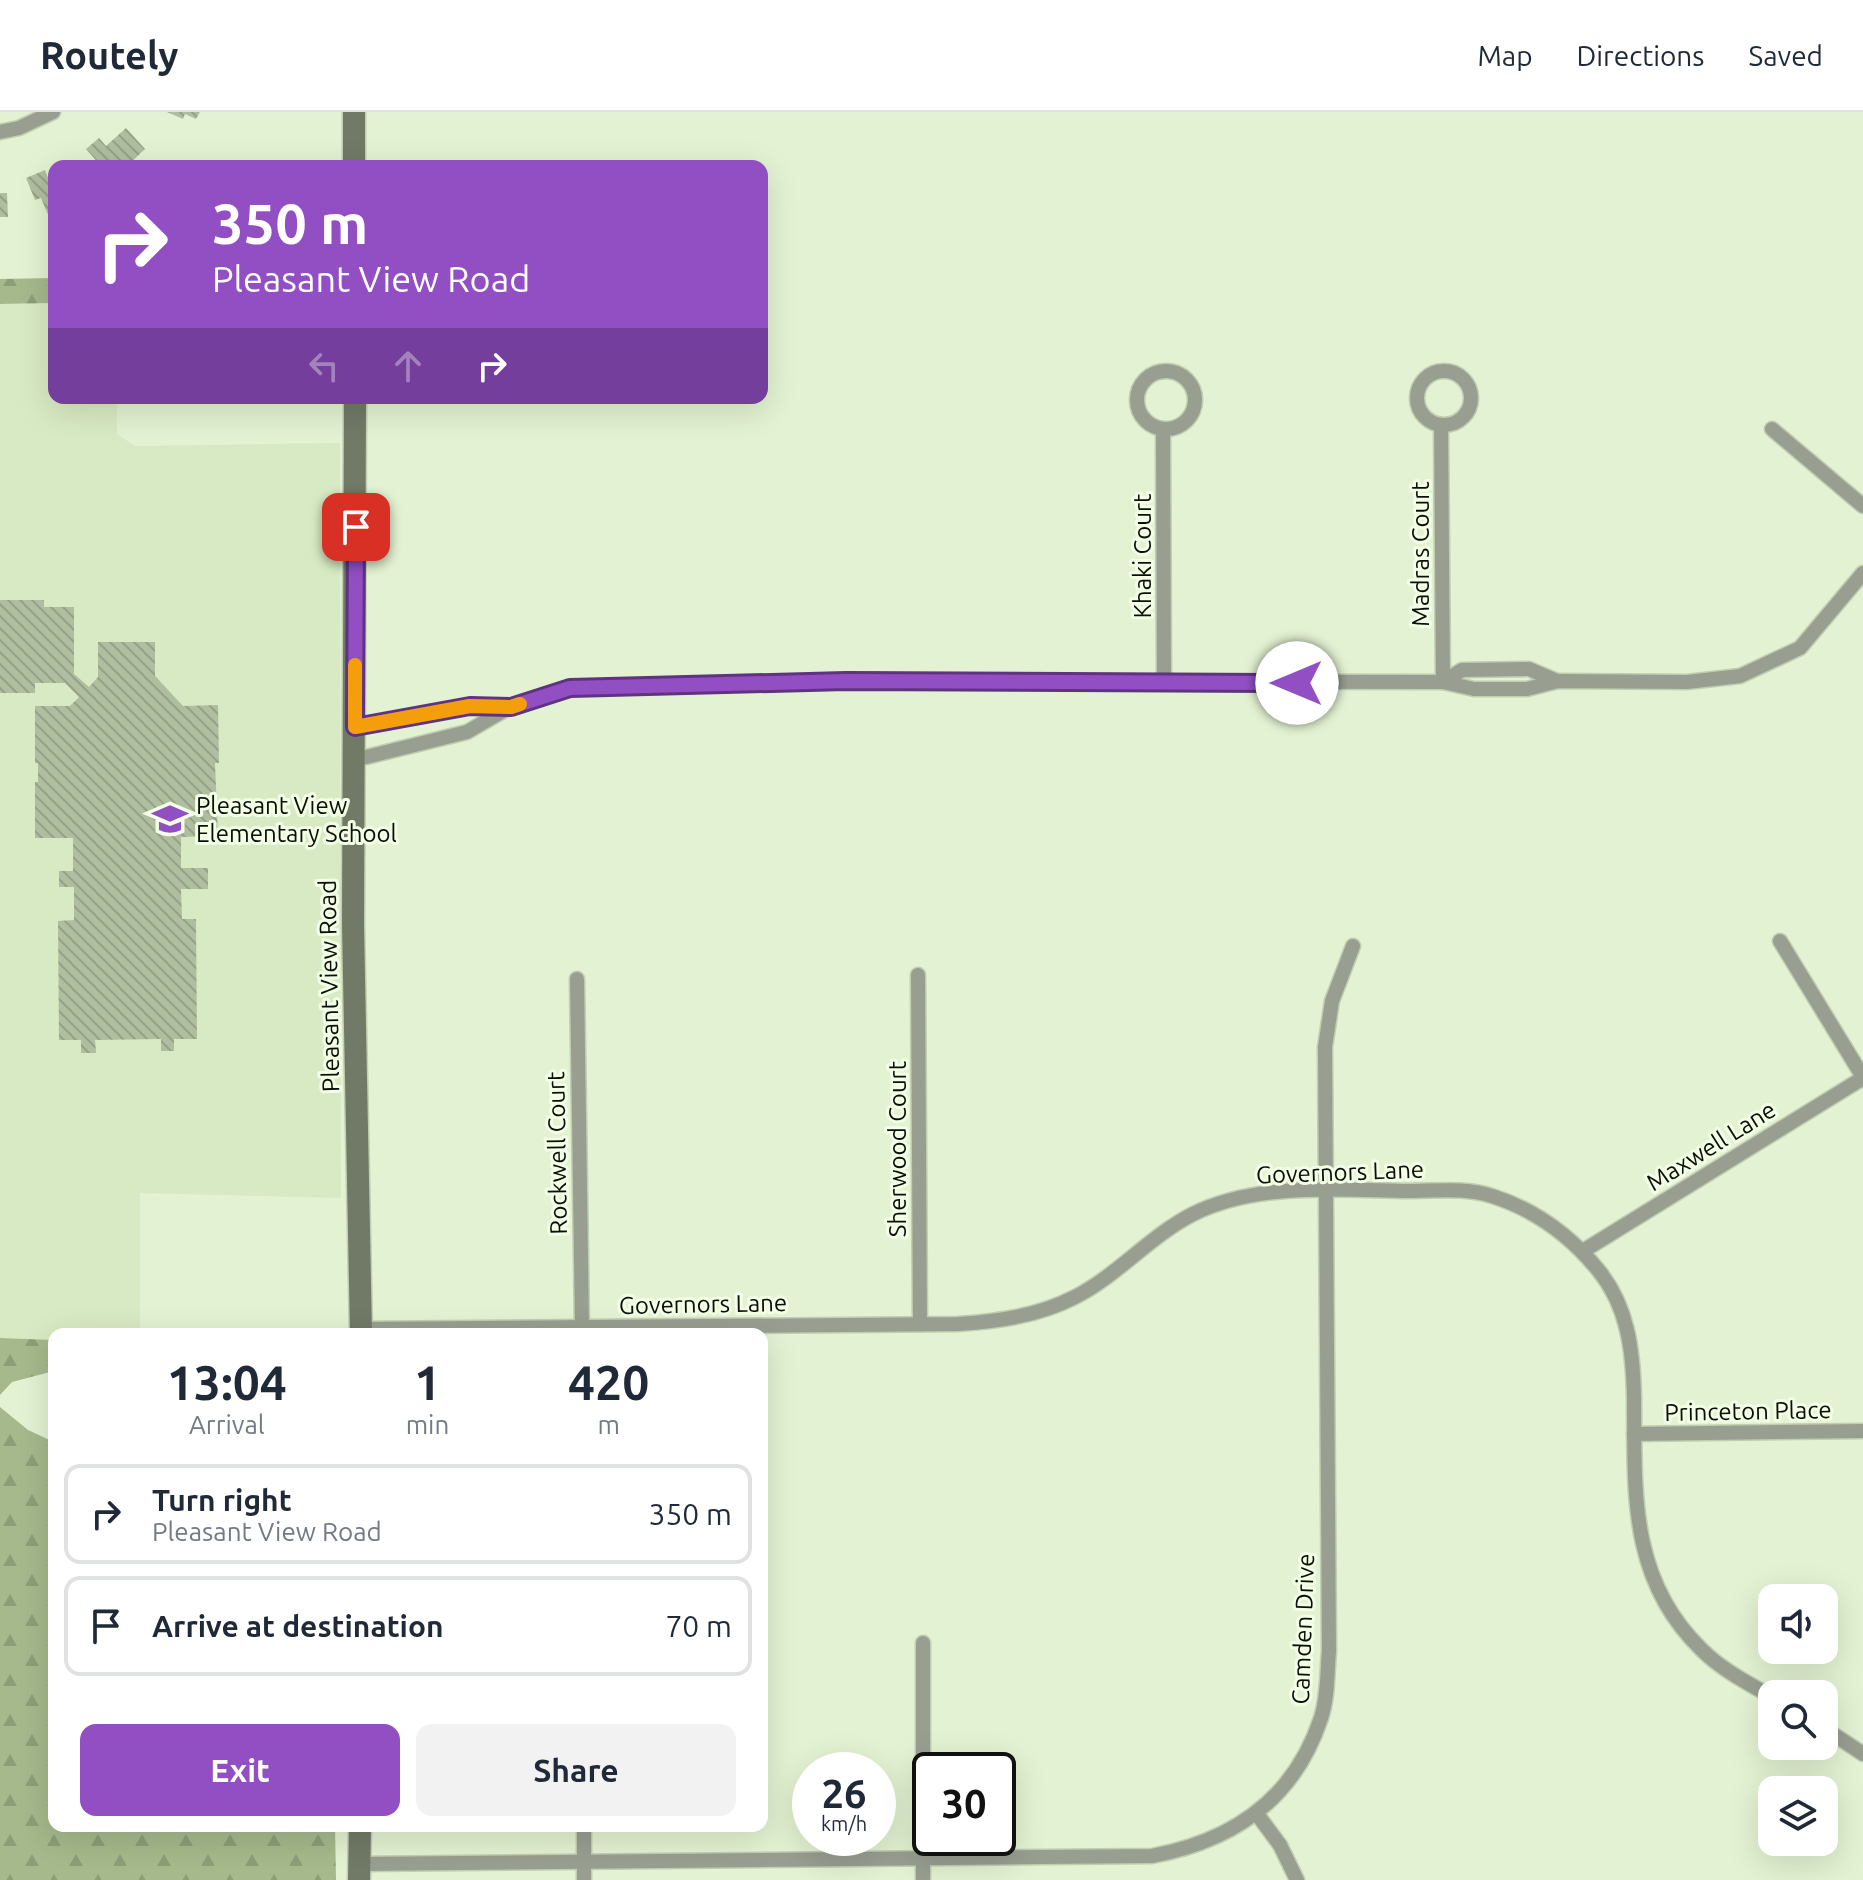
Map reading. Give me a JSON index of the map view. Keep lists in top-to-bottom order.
{
  "streets": {
    "main road": ["Pleasant View Road"],
    "street": [
      "Madras Court",
      "Khaki Court",
      "Maxwell Lane",
      "Sherwood Court",
      "Rockwell Court",
      "Governors Lane",
      "Princeton Place",
      "Camden Drive"
    ]
  },
  "crossings": [
    ["Maxwell Lane", "Governors Lane"],
    ["Sherwood Court", "Governors Lane"],
    ["Rockwell Court", "Governors Lane"],
    ["Governors Lane", "Princeton Place"],
    ["Governors Lane", "Camden Drive"]
  ],
  "places": {
    "school or university": ["Pleasant View Elementary School"]
  },
  "page": {
    "header": "Routely",
    "nav": ["Map", "Directions", "Saved"],
    "turn": ["350 m", "Pleasant View Road"],
    "eta": [
      "13:04",
      "Arrival",
      "1",
      "min",
      "420",
      "m"
    ],
    "list": [
      {
        "name": "Turn right",
        "note": "Pleasant View Road",
        "value": "350 m"
      },
      {
        "name": "Arrive at destination",
        "value": "70 m"
      }
    ],
    "buttons": ["Exit", "Share"],
    "speed": "26 km/h",
    "limit": "30"
  }
}
